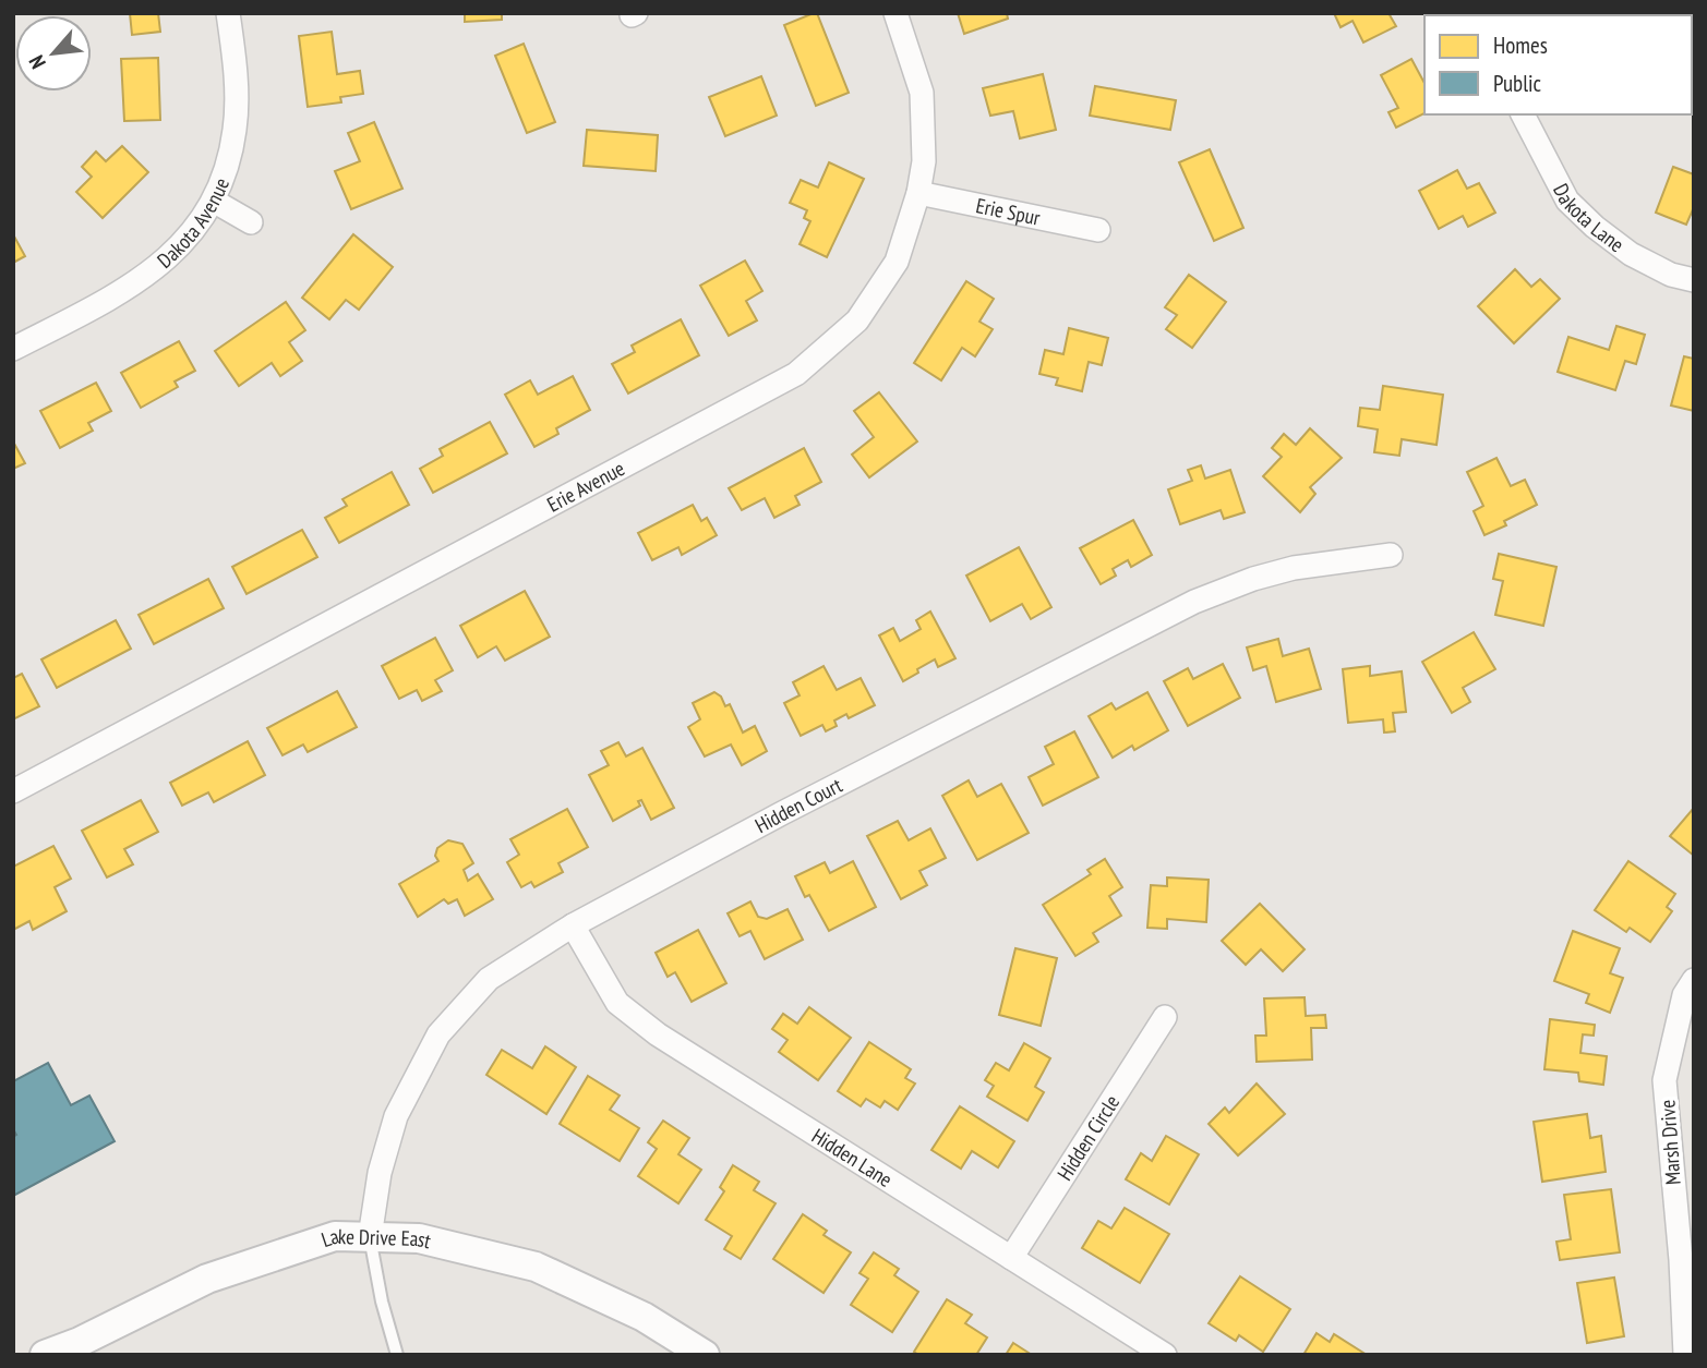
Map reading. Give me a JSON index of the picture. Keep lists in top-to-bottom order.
{
  "streets": {
    "street": [
      "Erie Spur",
      "Dakota Lane",
      "Dakota Avenue",
      "Erie Avenue",
      "Hidden Court",
      "Hidden Circle",
      "Marsh Drive",
      "Hidden Lane",
      "Lake Drive East"
    ]
  },
  "crossings": [
    ["Erie Spur", "Erie Avenue"],
    ["Hidden Court", "Hidden Lane"],
    ["Hidden Court", "Lake Drive East"],
    ["Hidden Circle", "Hidden Lane"]
  ],
  "legend": ["Homes", "Public"],
  "north": "bottom left"
}
